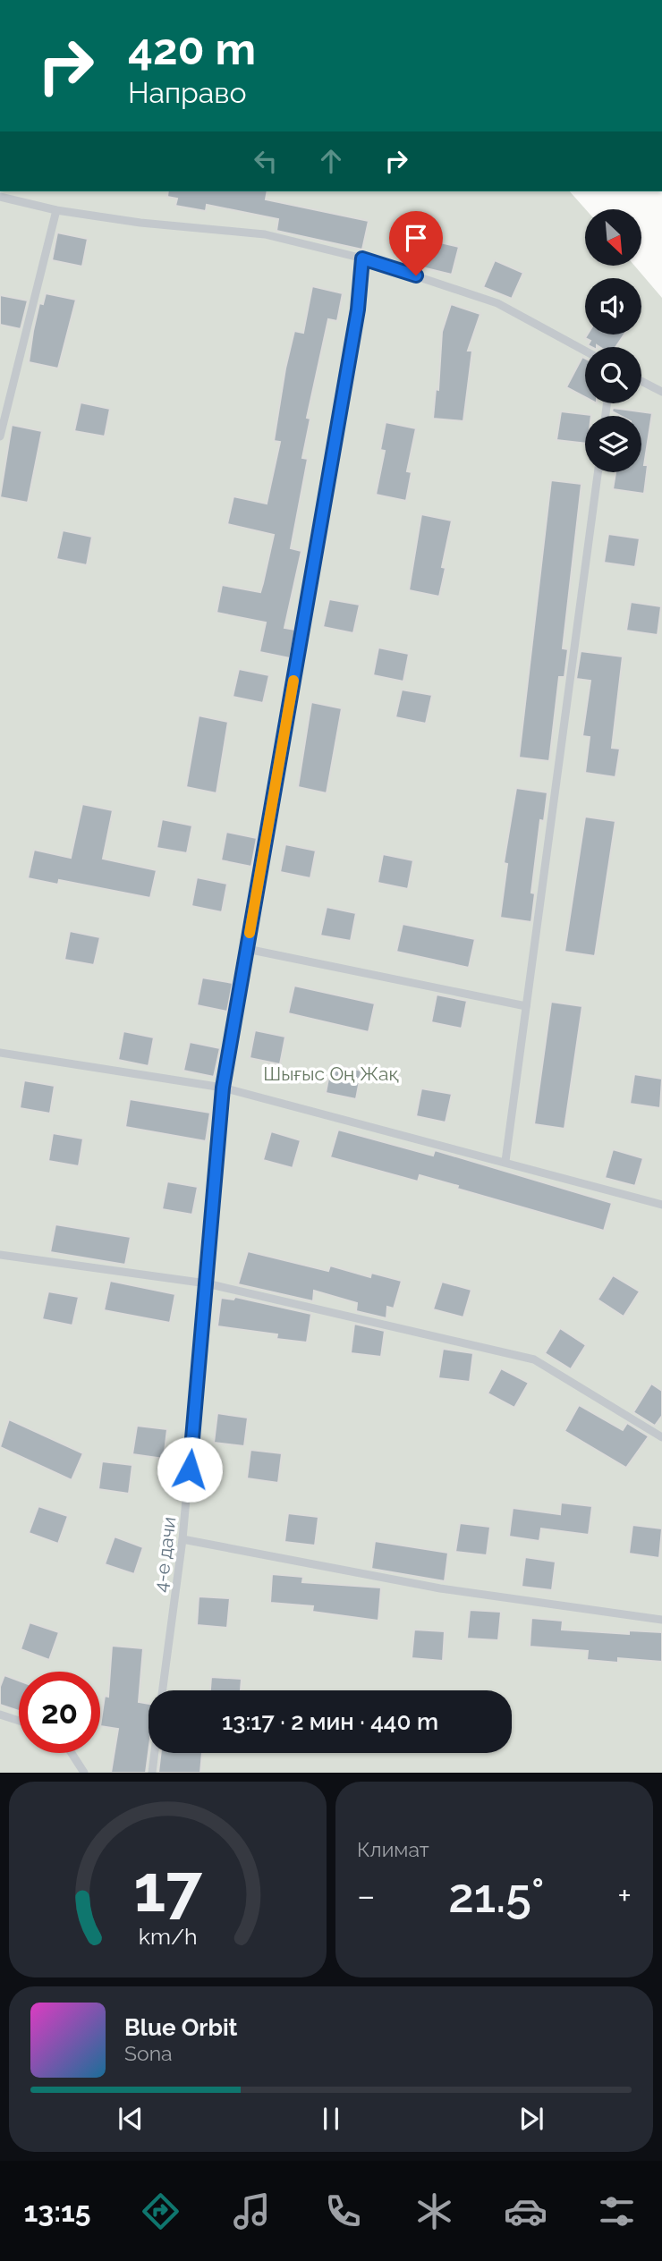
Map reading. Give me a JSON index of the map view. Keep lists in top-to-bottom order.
{
  "streets": {
    "lane": ["4-е дачи"]
  },
  "parks": ["Шығыс Оң Жақ"],
  "north": "bottom right",
  "page": {
    "turn": ["420 m", "Направо"],
    "limit": "20",
    "trip": "13:17 · 2 мин · 440 m",
    "tile": "Климат",
    "heat": ["−", "21.5°", "+"],
    "song": ["Blue Orbit", "Sona"],
    "tabs": "13:15",
    "gauge": ["17", "km/h"]
  }
}
